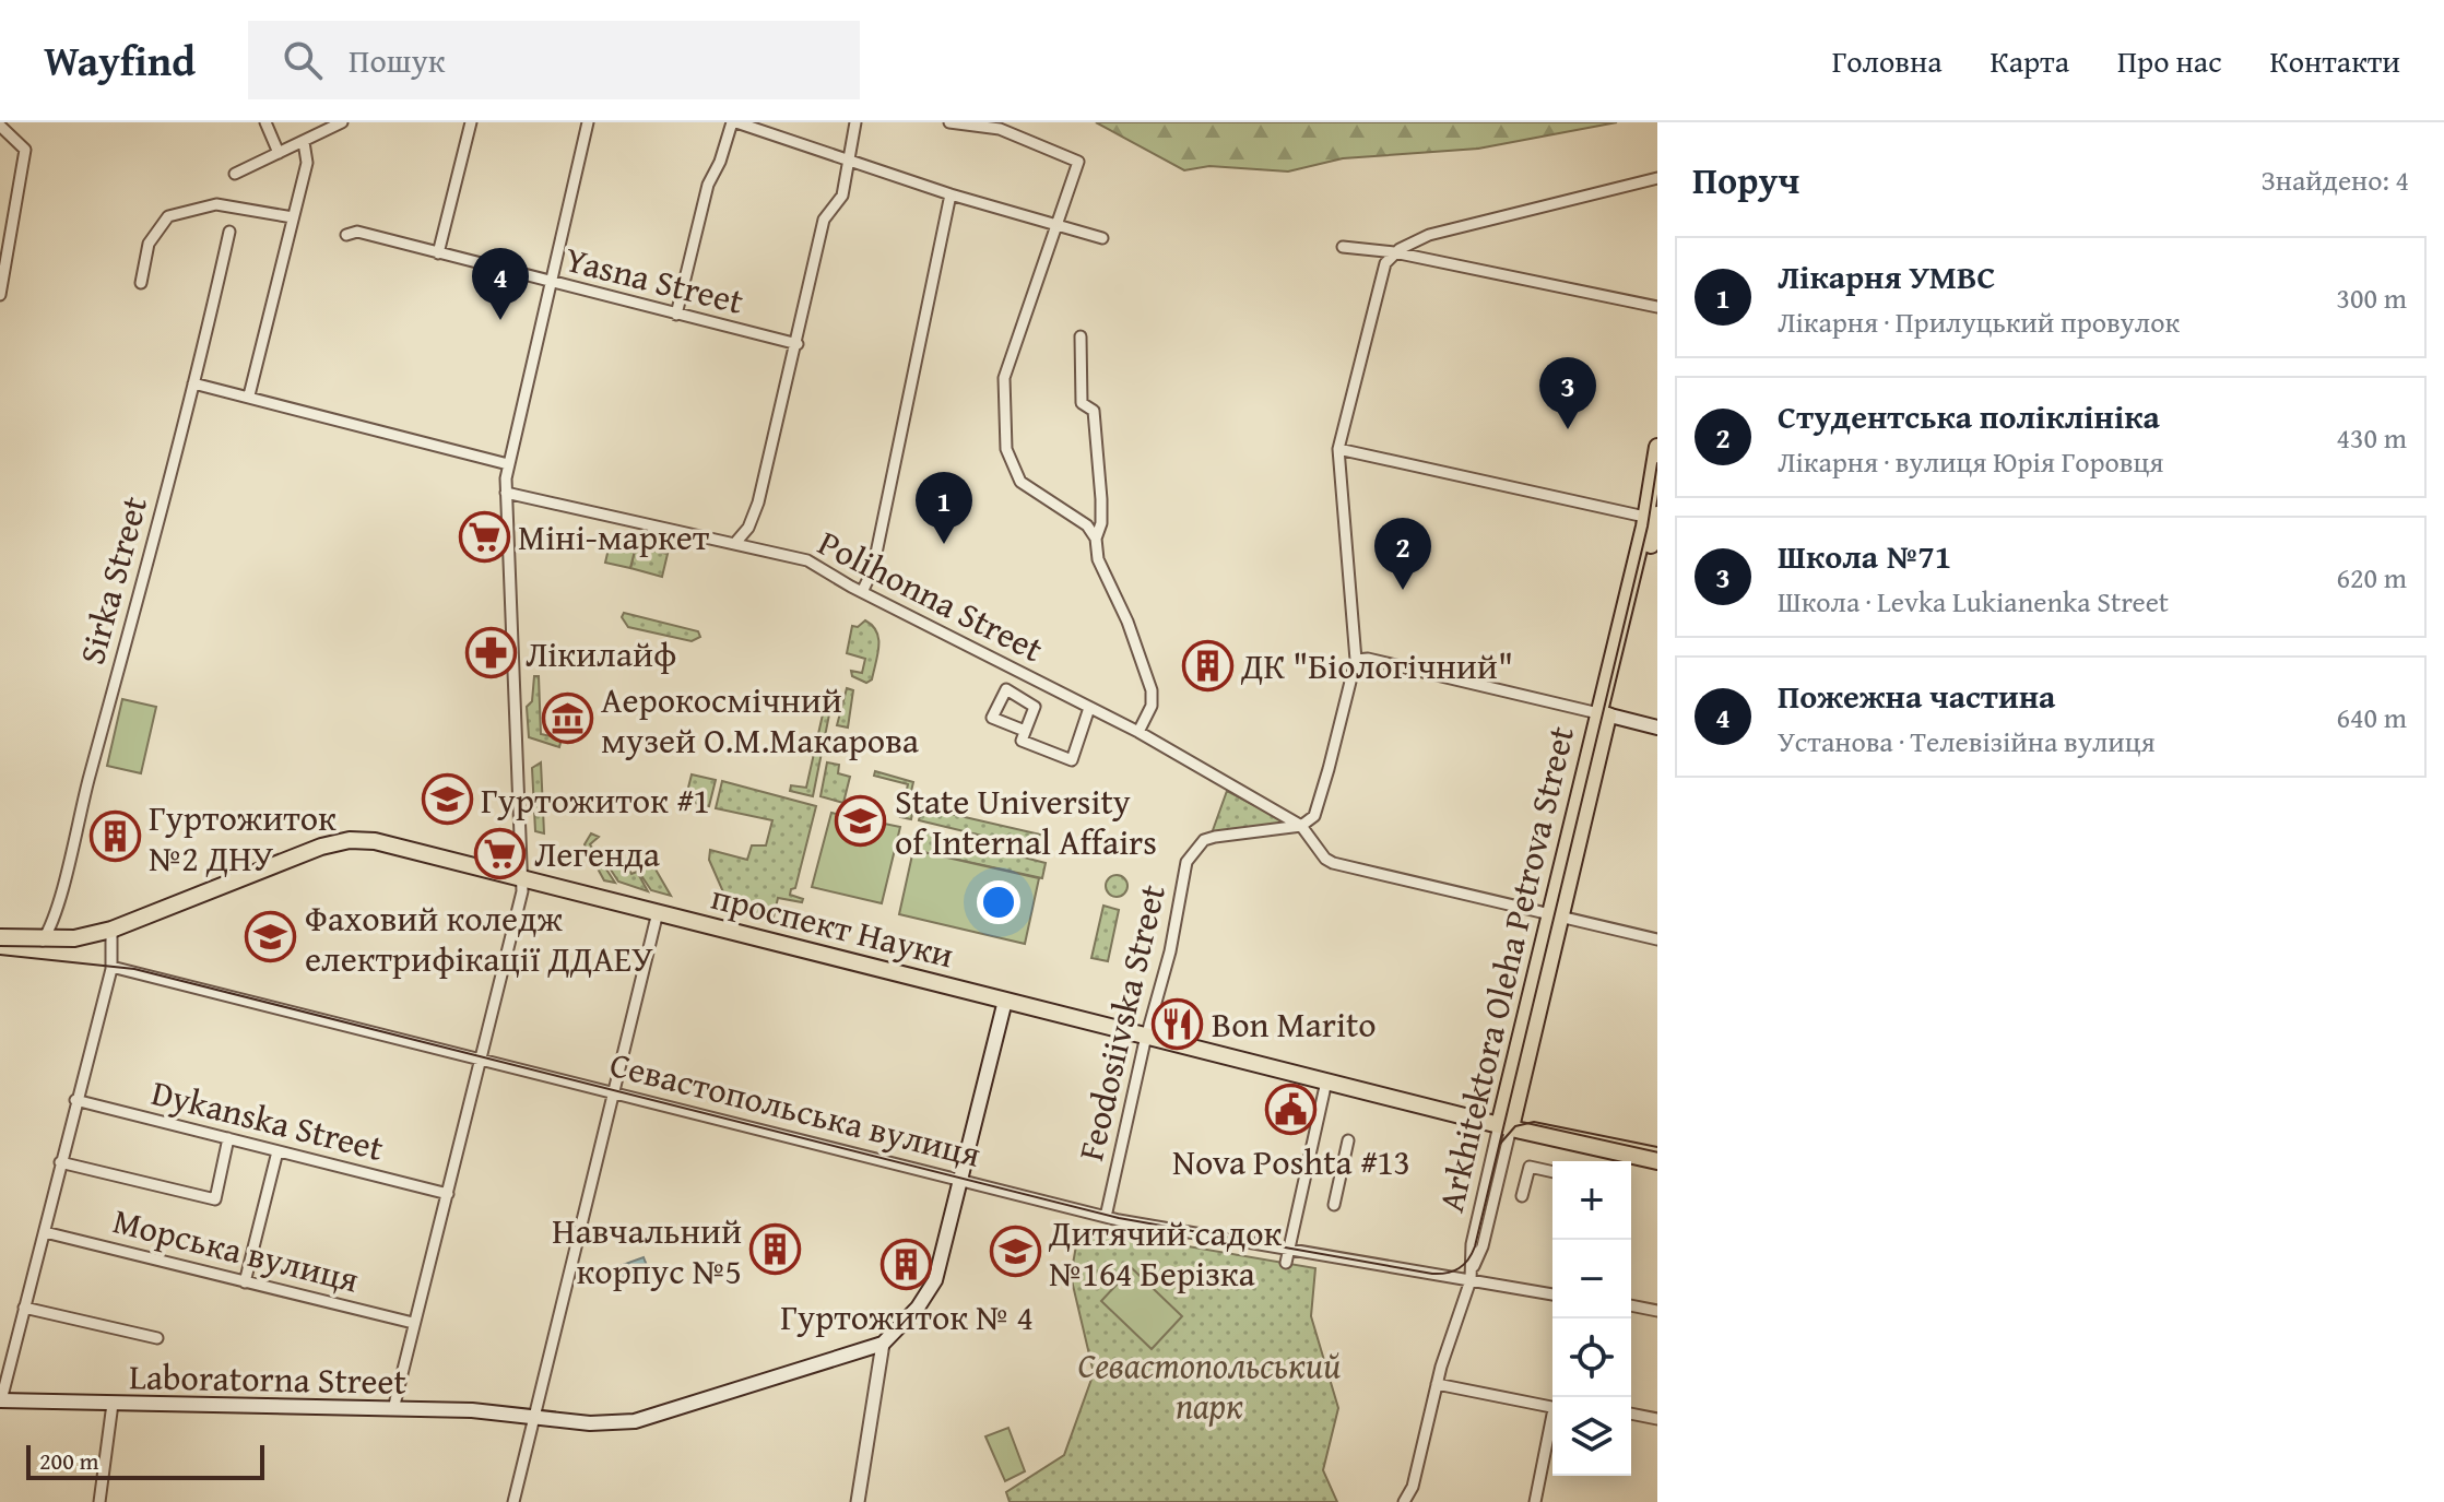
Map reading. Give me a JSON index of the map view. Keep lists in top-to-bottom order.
{
  "streets": {
    "main road": ["проспект Науки", "Arkhitektora Oleha Petrova Street", "Laboratorna Street"],
    "street": [
      "Yasna Street",
      "Sirka Street",
      "Polihonna Street",
      "Feodosiivska Street",
      "Севастопольська вулиця",
      "Dykanska Street",
      "Морська вулиця"
    ]
  },
  "crossings": [
    ["Sirka Street", "проспект Науки"],
    ["Polihonna Street", "Feodosiivska Street"],
    ["проспект Науки", "Arkhitektora Oleha Petrova Street"],
    ["проспект Науки", "Feodosiivska Street"],
    ["Arkhitektora Oleha Petrova Street", "Севастопольська вулиця"],
    ["Feodosiivska Street", "Севастопольська вулиця"]
  ],
  "parks": ["Севастопольський парк"],
  "places": {
    "supermarket": ["Міні-маркет", "Легенда"],
    "pharmacy": ["Лікилайф"],
    "building": [
      "ДК \"Біологічний\"",
      "Гуртожиток №2 ДНУ",
      "Навчальний корпус №5",
      "Гуртожиток № 4"
    ],
    "museum": ["Аерокосмічний музей О.М.Макарова"],
    "school or university": [
      "Гуртожиток #1",
      "State University of Internal Affairs",
      "Фаховий коледж електрифікації ДДАЕУ",
      "Дитячий садок №164 Берізка"
    ],
    "restaurant": ["Bon Marito"],
    "public building": ["Nova Poshta #13"]
  },
  "scale_bar": "200 m",
  "page": {
    "header": "Wayfind",
    "search": "Пошук",
    "nav": [
      "Головна",
      "Карта",
      "Про нас",
      "Контакти"
    ],
    "heading": ["Поруч", "Знайдено: 4"],
    "list": [
      {
        "mark": "1",
        "name": "Лікарня УМВС",
        "note": "Лікарня · Прилуцький провулок",
        "value": "300 m"
      },
      {
        "mark": "2",
        "name": "Студентська поліклініка",
        "note": "Лікарня · вулиця Юрія Горовця",
        "value": "430 m"
      },
      {
        "mark": "3",
        "name": "Школа №71",
        "note": "Школа · Levka Lukianenka Street",
        "value": "620 m"
      },
      {
        "mark": "4",
        "name": "Пожежна частина",
        "note": "Установа · Телевізійна вулиця",
        "value": "640 m"
      }
    ],
    "pins": [
      "4",
      "3",
      "1",
      "2"
    ],
    "map_buttons": ["+", "−"],
    "scale": "200 m"
  }
}
